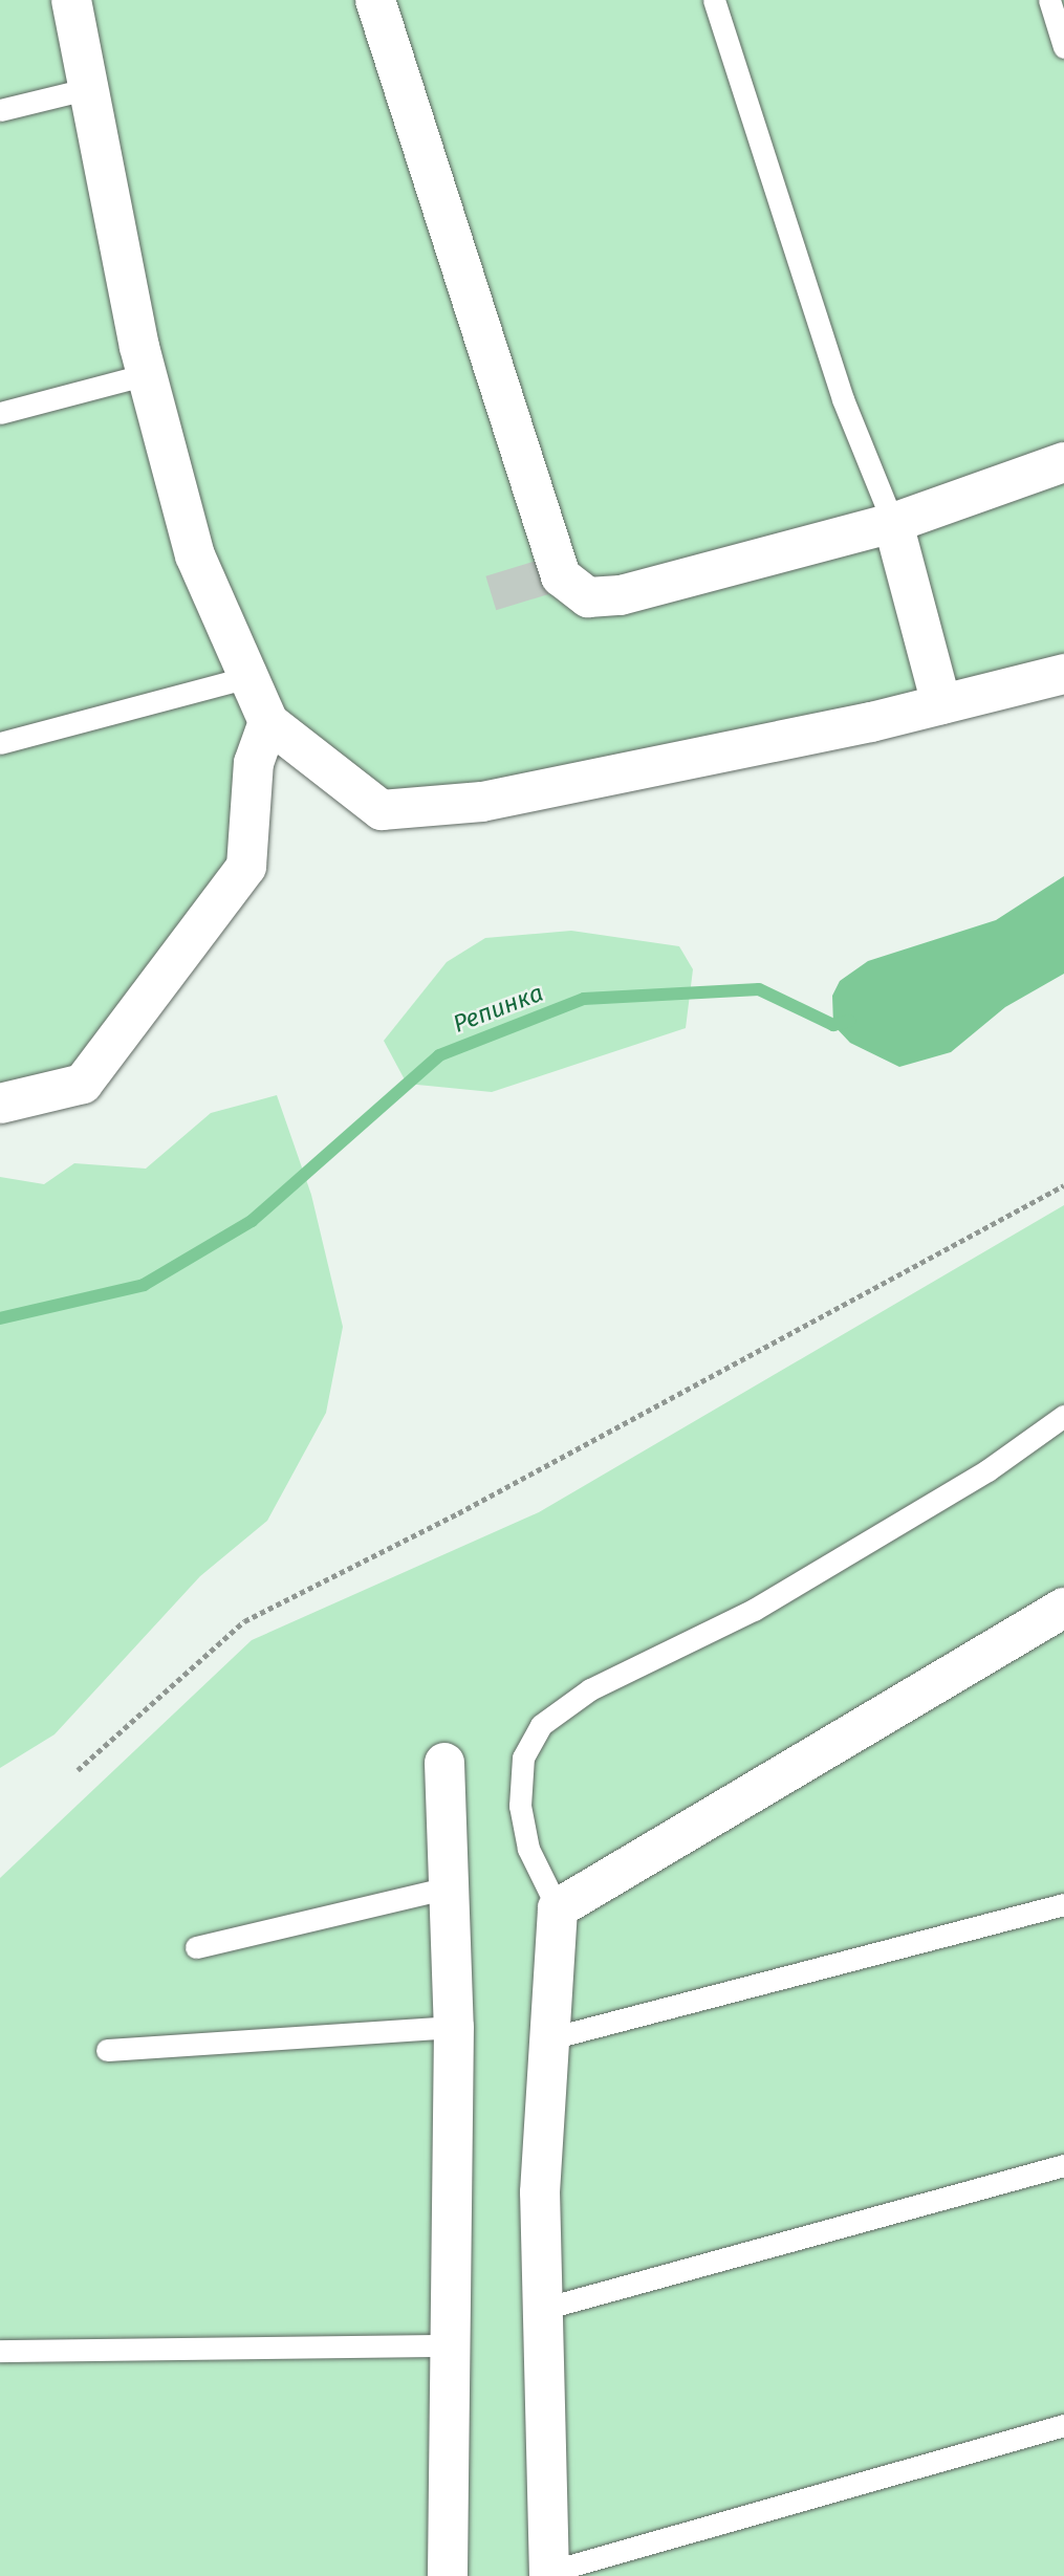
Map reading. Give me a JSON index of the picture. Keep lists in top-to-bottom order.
{
  "water": ["Репинка"]
}
